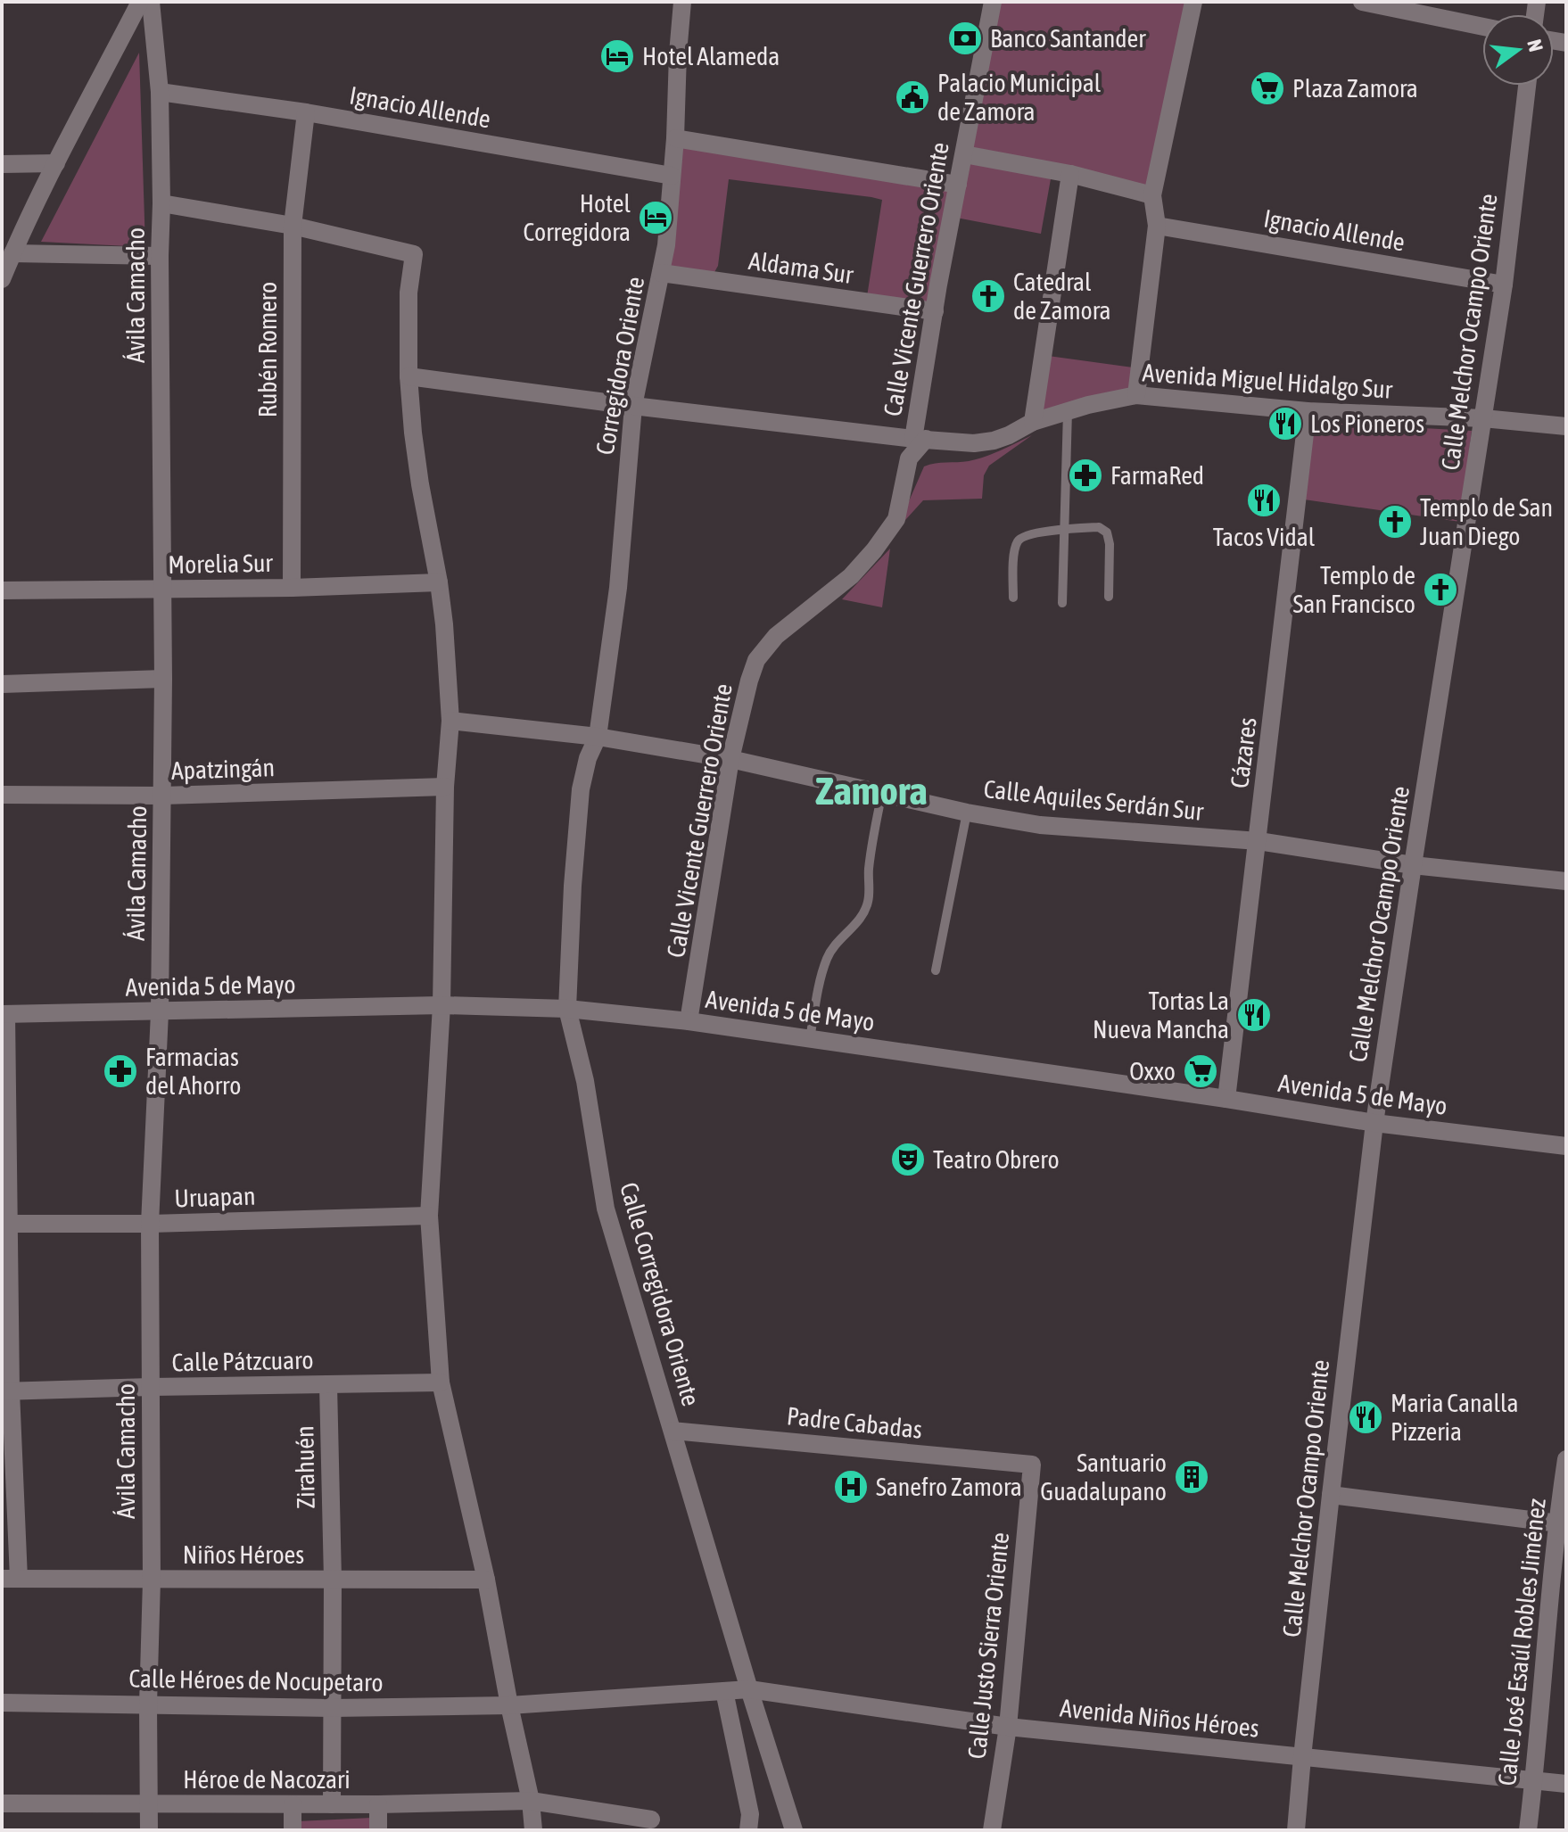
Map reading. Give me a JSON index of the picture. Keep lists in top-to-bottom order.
{
  "streets": {
    "street": [
      "Ignacio Allende",
      "Aldama Sur",
      "Calle Vicente Guerrero Oriente",
      "Ávila Camacho",
      "Calle Melchor Ocampo Oriente",
      "Rubén Romero",
      "Corregidora Oriente",
      "Avenida Miguel Hidalgo Sur",
      "Morelia Sur",
      "Cázares",
      "Apatzingán",
      "Calle Aquiles Serdán Sur",
      "Avenida 5 de Mayo",
      "Uruapan",
      "Calle Corregidora Oriente",
      "Calle Pátzcuaro",
      "Padre Cabadas",
      "Zirahuén",
      "Niños Héroes",
      "Calle José Esaúl Robles Jiménez",
      "Calle Justo Sierra Oriente",
      "Calle Héroes de Nocupetaro",
      "Avenida Niños Héroes",
      "Héroe de Nacozari"
    ]
  },
  "crossings": [
    ["Ignacio Allende", "Ávila Camacho"],
    ["Ignacio Allende", "Calle Melchor Ocampo Oriente"],
    ["Ignacio Allende", "Rubén Romero"],
    ["Ignacio Allende", "Corregidora Oriente"],
    ["Aldama Sur", "Calle Vicente Guerrero Oriente"],
    ["Aldama Sur", "Corregidora Oriente"],
    ["Calle Vicente Guerrero Oriente", "Avenida Miguel Hidalgo Sur"],
    ["Calle Vicente Guerrero Oriente", "Calle Aquiles Serdán Sur"],
    ["Calle Vicente Guerrero Oriente", "Avenida 5 de Mayo"],
    ["Ávila Camacho", "Morelia Sur"],
    ["Ávila Camacho", "Apatzingán"],
    ["Ávila Camacho", "Avenida 5 de Mayo"],
    ["Ávila Camacho", "Uruapan"],
    ["Ávila Camacho", "Calle Pátzcuaro"],
    ["Ávila Camacho", "Niños Héroes"],
    ["Ávila Camacho", "Calle Héroes de Nocupetaro"],
    ["Ávila Camacho", "Héroe de Nacozari"],
    ["Calle Melchor Ocampo Oriente", "Avenida Miguel Hidalgo Sur"],
    ["Calle Melchor Ocampo Oriente", "Calle Aquiles Serdán Sur"],
    ["Calle Melchor Ocampo Oriente", "Avenida 5 de Mayo"],
    ["Calle Melchor Ocampo Oriente", "Avenida Niños Héroes"],
    ["Rubén Romero", "Morelia Sur"],
    ["Corregidora Oriente", "Avenida Miguel Hidalgo Sur"],
    ["Corregidora Oriente", "Calle Aquiles Serdán Sur"],
    ["Corregidora Oriente", "Calle Corregidora Oriente"],
    ["Avenida Miguel Hidalgo Sur", "Cázares"],
    ["Cázares", "Calle Aquiles Serdán Sur"],
    ["Cázares", "Avenida 5 de Mayo"],
    ["Calle Aquiles Serdán Sur", "Calle Corregidora Oriente"],
    ["Avenida 5 de Mayo", "Calle Corregidora Oriente"],
    ["Calle Corregidora Oriente", "Padre Cabadas"],
    ["Calle Corregidora Oriente", "Avenida Niños Héroes"],
    ["Calle Pátzcuaro", "Zirahuén"],
    ["Padre Cabadas", "Calle Justo Sierra Oriente"],
    ["Zirahuén", "Niños Héroes"],
    ["Zirahuén", "Calle Héroes de Nocupetaro"],
    ["Zirahuén", "Héroe de Nacozari"],
    ["Calle José Esaúl Robles Jiménez", "Avenida Niños Héroes"],
    ["Calle Justo Sierra Oriente", "Avenida Niños Héroes"]
  ],
  "districts": ["Zamora"],
  "places": {
    "bank": ["Banco Santander"],
    "hotel": ["Hotel Alameda", "Hotel Corregidora"],
    "supermarket": ["Plaza Zamora", "Oxxo"],
    "public building": ["Palacio Municipal de Zamora"],
    "church": ["Catedral de Zamora", "Templo de San Juan Diego", "Templo de San Francisco"],
    "restaurant": [
      "Los Pioneros",
      "Tacos Vidal",
      "Tortas La Nueva Mancha",
      "Maria Canalla Pizzeria"
    ],
    "pharmacy": ["FarmaRed", "Farmacias del Ahorro"],
    "theatre": ["Teatro Obrero"],
    "building": ["Santuario Guadalupano"],
    "hospital": ["Sanefro Zamora"]
  },
  "north": "right"
}
